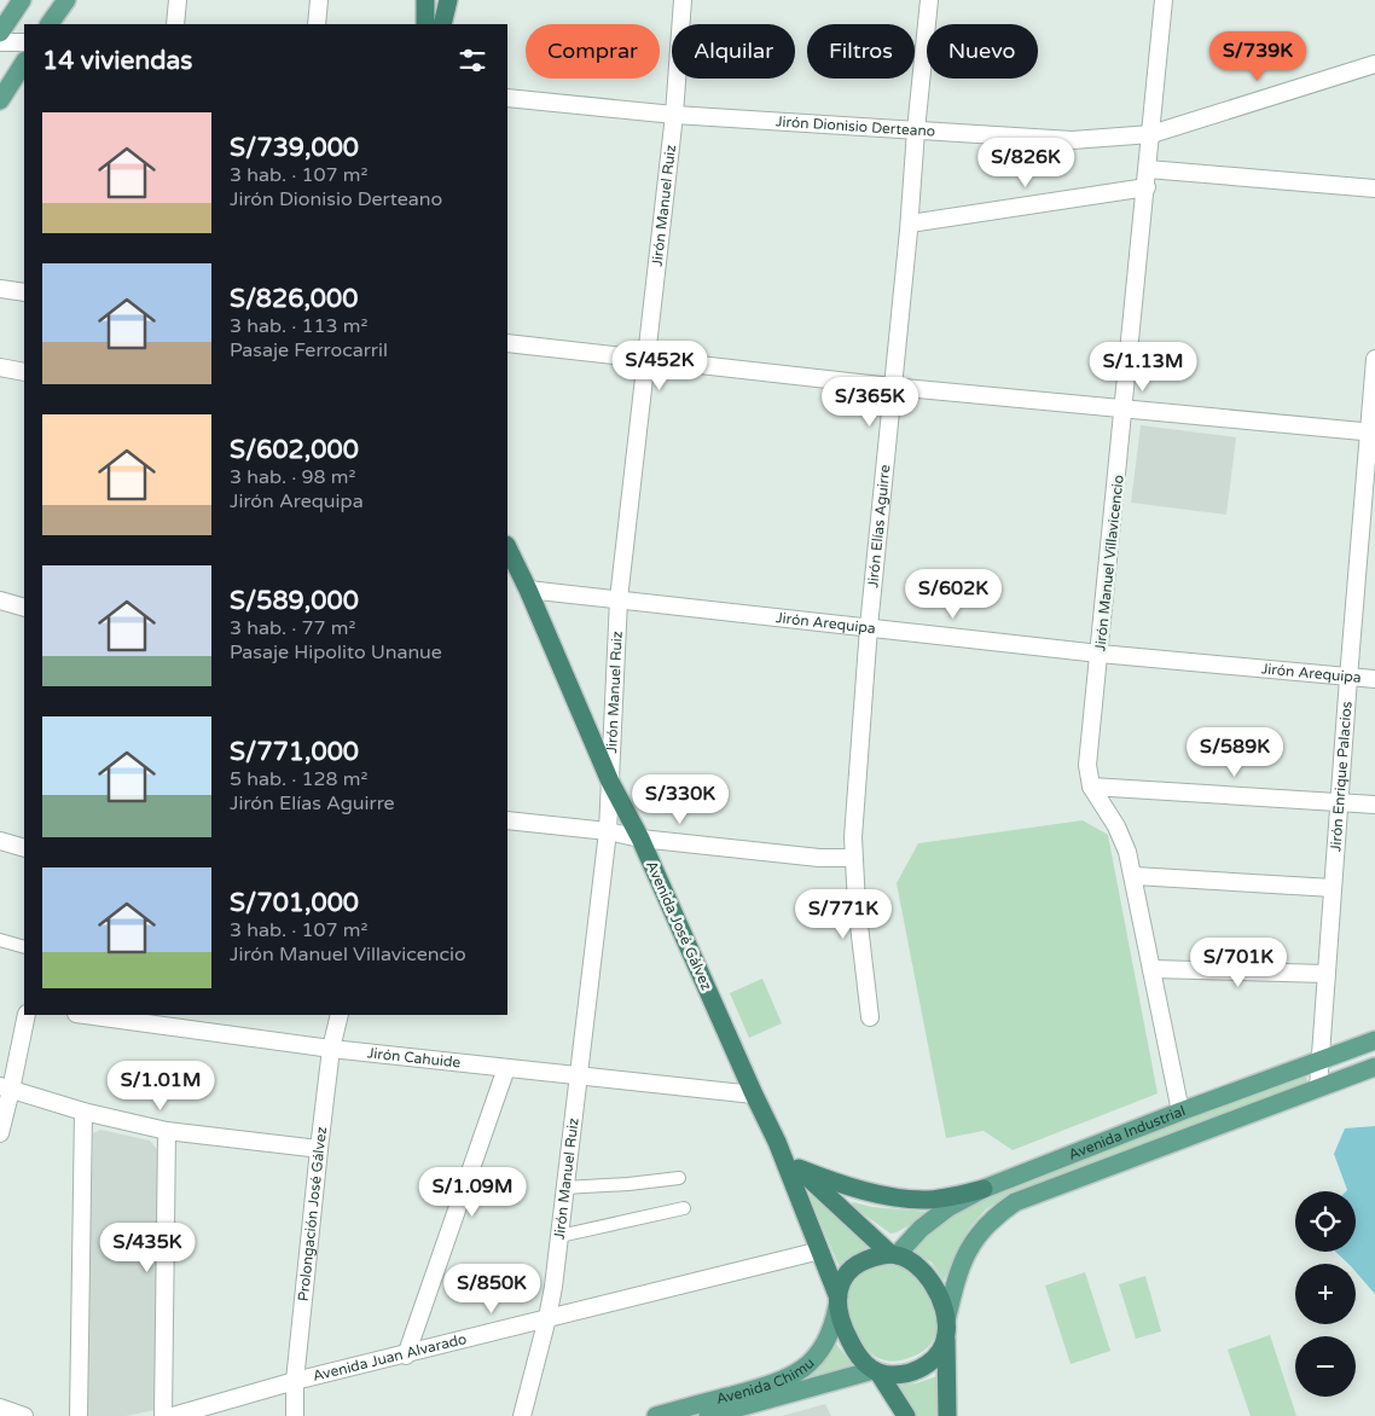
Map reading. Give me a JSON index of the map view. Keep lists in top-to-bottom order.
{
  "streets": {
    "highway": ["Avenida José Gálvez"],
    "main road": ["Avenida Industrial", "Avenida Chimu"],
    "street": [
      "Jirón Dionisio Derteano",
      "Jirón Manuel Ruiz",
      "Jirón Elías Aguirre",
      "Jirón Manuel Villavicencio",
      "Jirón Arequipa",
      "Jirón Enrique Palacios",
      "Jirón Cahuide",
      "Prolongación José Gálvez",
      "Avenida Juan Alvarado"
    ]
  },
  "crossings": [
    ["Jirón Dionisio Derteano", "Jirón Manuel Ruiz"],
    ["Jirón Dionisio Derteano", "Jirón Elías Aguirre"],
    ["Jirón Dionisio Derteano", "Jirón Manuel Villavicencio"],
    ["Jirón Manuel Ruiz", "Jirón Arequipa"],
    ["Jirón Manuel Ruiz", "Avenida José Gálvez"],
    ["Jirón Manuel Ruiz", "Jirón Cahuide"],
    ["Jirón Manuel Ruiz", "Avenida Juan Alvarado"],
    ["Jirón Elías Aguirre", "Jirón Arequipa"],
    ["Jirón Manuel Villavicencio", "Jirón Arequipa"],
    ["Jirón Manuel Villavicencio", "Avenida Industrial"],
    ["Jirón Arequipa", "Jirón Enrique Palacios"],
    ["Jirón Arequipa", "Avenida José Gálvez"],
    ["Jirón Enrique Palacios", "Avenida Industrial"],
    ["Avenida José Gálvez", "Jirón Cahuide"],
    ["Avenida José Gálvez", "Avenida Industrial"],
    ["Avenida José Gálvez", "Avenida Juan Alvarado"],
    ["Avenida José Gálvez", "Avenida Chimu"],
    ["Jirón Cahuide", "Prolongación José Gálvez"],
    ["Avenida Industrial", "Avenida Chimu"],
    ["Prolongación José Gálvez", "Avenida Juan Alvarado"]
  ],
  "page": {
    "chip": [
      "Comprar",
      "Alquilar",
      "Filtros",
      "Nuevo"
    ],
    "heading": "14 viviendas",
    "price": [
      "S/739K",
      "S/826K",
      "S/452K",
      "S/1.13M",
      "S/365K",
      "S/602K",
      "S/589K",
      "S/330K",
      "S/771K",
      "S/701K",
      "S/1.01M",
      "S/1.09M",
      "S/435K",
      "S/850K"
    ],
    "list": [
      {
        "name": "S/739,000",
        "note": "3 hab. · 107 m² · Jirón Dionisio Derteano"
      },
      {
        "name": "S/826,000",
        "note": "3 hab. · 113 m² · Pasaje Ferrocarril"
      },
      {
        "name": "S/602,000",
        "note": "3 hab. · 98 m² · Jirón Arequipa"
      },
      {
        "name": "S/589,000",
        "note": "3 hab. · 77 m² · Pasaje Hipolito Unanue"
      },
      {
        "name": "S/771,000",
        "note": "5 hab. · 128 m² · Jirón Elías Aguirre"
      },
      {
        "name": "S/701,000",
        "note": "3 hab. · 107 m² · Jirón Manuel Villavicencio"
      }
    ],
    "map_buttons": ["+", "−"]
  }
}
